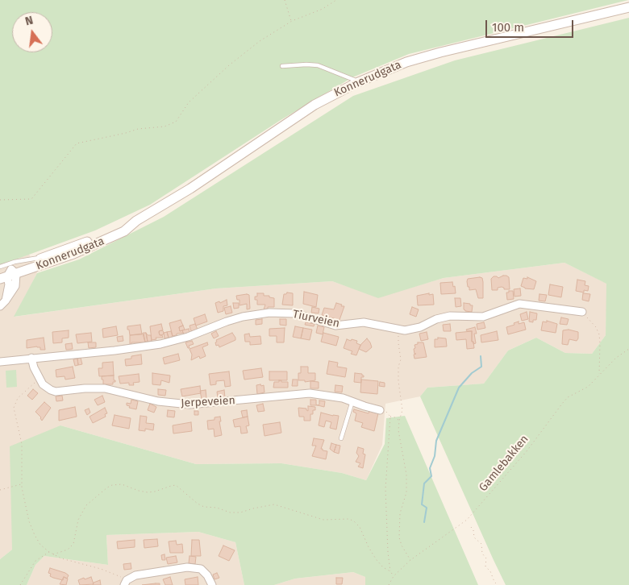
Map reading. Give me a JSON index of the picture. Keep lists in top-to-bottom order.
{
  "streets": {
    "main road": ["Konnerudgata"],
    "street": ["Tiurveien", "Jerpeveien"],
    "path": ["Gamlebakken"]
  },
  "scale_bar": "100 m",
  "north": "top"
}
